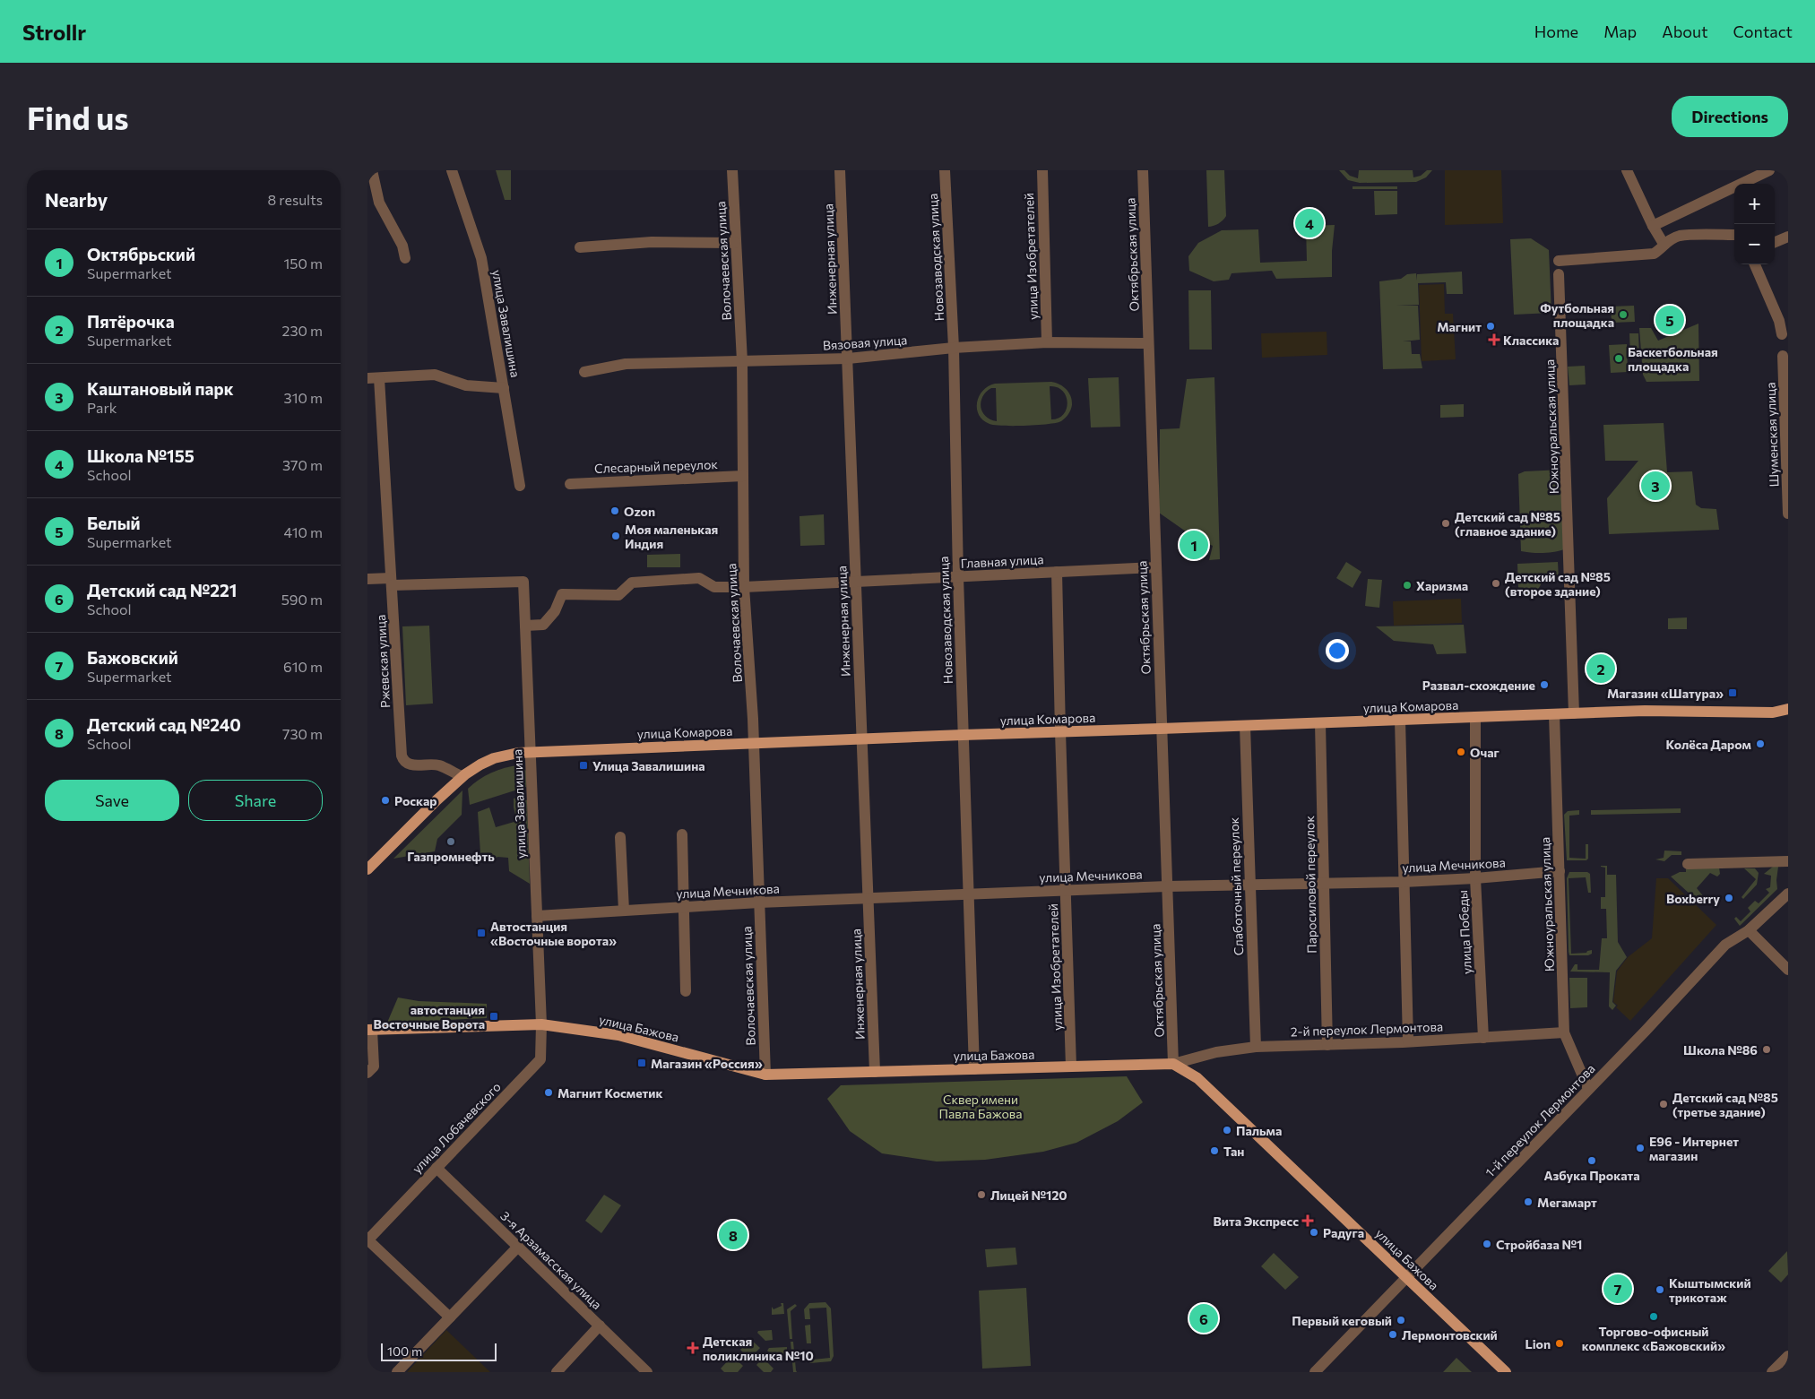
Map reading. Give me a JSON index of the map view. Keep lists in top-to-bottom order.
{
  "streets": {
    "main road": ["улица Комарова", "улица Бажова"],
    "street": [
      "Октябрьская улица",
      "улица Изобретателей",
      "Новозаводская улица",
      "Инженерная улица",
      "Волочаевская улица",
      "улица Завалишина",
      "Вязовая улица",
      "Южноуральская улица",
      "Шуменская улица",
      "Слесарный переулок",
      "Главная улица",
      "Ржевская улица",
      "улица Мечникова",
      "Паросиловой переулок",
      "Слаботочный переулок",
      "улица Победы",
      "2-й переулок Лермонтова",
      "1-й переулок Лермонтова",
      "улица Лобачевского",
      "3-я Арзамасская улица"
    ]
  },
  "crossings": [
    ["Октябрьская улица", "Вязовая улица"],
    ["Октябрьская улица", "Главная улица"],
    ["Октябрьская улица", "улица Комарова"],
    ["Октябрьская улица", "улица Мечникова"],
    ["Октябрьская улица", "улица Бажова"],
    ["Октябрьская улица", "2-й переулок Лермонтова"],
    ["улица Изобретателей", "Вязовая улица"],
    ["улица Изобретателей", "Главная улица"],
    ["улица Изобретателей", "улица Комарова"],
    ["улица Изобретателей", "улица Мечникова"],
    ["улица Изобретателей", "улица Бажова"],
    ["Новозаводская улица", "Вязовая улица"],
    ["Новозаводская улица", "Главная улица"],
    ["Новозаводская улица", "улица Комарова"],
    ["Новозаводская улица", "улица Мечникова"],
    ["Новозаводская улица", "улица Бажова"],
    ["Инженерная улица", "Вязовая улица"],
    ["Инженерная улица", "Главная улица"],
    ["Инженерная улица", "улица Комарова"],
    ["Инженерная улица", "улица Мечникова"],
    ["Инженерная улица", "улица Бажова"],
    ["Волочаевская улица", "Вязовая улица"],
    ["Волочаевская улица", "Слесарный переулок"],
    ["Волочаевская улица", "Главная улица"],
    ["Волочаевская улица", "улица Комарова"],
    ["Волочаевская улица", "улица Мечникова"],
    ["Волочаевская улица", "улица Бажова"],
    ["улица Завалишина", "Главная улица"],
    ["улица Завалишина", "Ржевская улица"],
    ["улица Завалишина", "улица Комарова"],
    ["улица Завалишина", "улица Мечникова"],
    ["улица Завалишина", "улица Бажова"],
    ["улица Завалишина", "улица Лобачевского"],
    ["Южноуральская улица", "улица Комарова"],
    ["Южноуральская улица", "улица Мечникова"],
    ["Южноуральская улица", "2-й переулок Лермонтова"],
    ["Южноуральская улица", "1-й переулок Лермонтова"],
    ["Ржевская улица", "улица Комарова"],
    ["улица Комарова", "Паросиловой переулок"],
    ["улица Комарова", "Слаботочный переулок"],
    ["улица Комарова", "улица Победы"],
    ["улица Мечникова", "Паросиловой переулок"],
    ["улица Мечникова", "Слаботочный переулок"],
    ["улица Мечникова", "улица Победы"],
    ["Паросиловой переулок", "2-й переулок Лермонтова"],
    ["Слаботочный переулок", "2-й переулок Лермонтова"],
    ["улица Победы", "2-й переулок Лермонтова"],
    ["улица Бажова", "2-й переулок Лермонтова"],
    ["улица Бажова", "1-й переулок Лермонтова"],
    ["улица Бажова", "улица Лобачевского"],
    ["улица Лобачевского", "3-я Арзамасская улица"]
  ],
  "parks": ["Сквер имени Павла Бажова"],
  "places": {
    "other": [
      "Футбольная площадка",
      "Магнит",
      "Баскетбольная площадка",
      "Ozon",
      "Детский сад №85 (главное здание)",
      "Моя маленькая Индия",
      "Детский сад №85 (второе здание)",
      "Харизма",
      "Развал-схождение",
      "Колёса Даром",
      "Очаг",
      "Роскар",
      "Газпромнефть",
      "Boxberry",
      "Школа №86",
      "Магнит Косметик",
      "Детский сад №85 (третье здание)",
      "Пальма",
      "Е96 - Интернет магазин",
      "Тан",
      "Азбука Проката",
      "Лицей №120",
      "Мегамарт",
      "Радуга",
      "Стройбаза №1",
      "Кыштымский трикотаж",
      "Торгово-офисный комплекс «Бажовский»",
      "Первый кеговый",
      "Лермонтовский",
      "Lion"
    ],
    "health": ["Классика", "Вита Экспресс", "Детская поликлиника №10"],
    "transit": [
      "Магазин «Шатура»",
      "Улица Завалишина",
      "Автостанция «Восточные ворота»",
      "автостанция Восточные Ворота",
      "Магазин «Россия»"
    ]
  },
  "scale_bar": "100 m",
  "page": {
    "header": "Strollr",
    "nav": [
      "Home",
      "Map",
      "About",
      "Contact"
    ],
    "buttons": [
      "Directions",
      ["Save", "Share"]
    ],
    "title": "Find us",
    "heading": ["Nearby", "8 results"],
    "map_buttons": ["+", "−"],
    "pins": [
      "4",
      "5",
      "3",
      "1",
      "2",
      "8",
      "7",
      "6"
    ],
    "list": [
      {
        "mark": "1",
        "name": "Октябрьский",
        "note": "Supermarket",
        "value": "150 m"
      },
      {
        "mark": "2",
        "name": "Пятёрочка",
        "note": "Supermarket",
        "value": "230 m"
      },
      {
        "mark": "3",
        "name": "Каштановый парк",
        "note": "Park",
        "value": "310 m"
      },
      {
        "mark": "4",
        "name": "Школа №155",
        "note": "School",
        "value": "370 m"
      },
      {
        "mark": "5",
        "name": "Белый",
        "note": "Supermarket",
        "value": "410 m"
      },
      {
        "mark": "6",
        "name": "Детский сад №221",
        "note": "School",
        "value": "590 m"
      },
      {
        "mark": "7",
        "name": "Бажовский",
        "note": "Supermarket",
        "value": "610 m"
      },
      {
        "mark": "8",
        "name": "Детский сад №240",
        "note": "School",
        "value": "730 m"
      }
    ],
    "scale": "100 m"
  }
}
